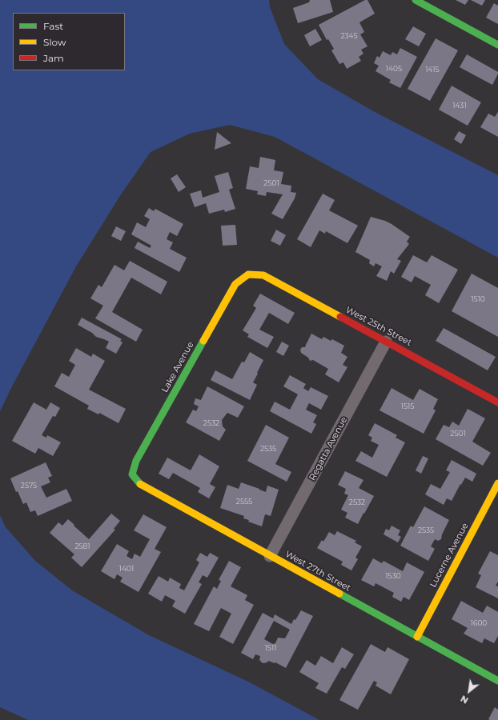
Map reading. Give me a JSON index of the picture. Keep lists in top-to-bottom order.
{
  "streets": {
    "street": [
      "West 25th Street",
      "Lake Avenue",
      "Regatta Avenue",
      "Lucerne Avenue",
      "West 27th Street"
    ]
  },
  "crossings": [
    ["West 25th Street", "Lake Avenue"],
    ["West 25th Street", "Regatta Avenue"],
    ["Lake Avenue", "West 27th Street"],
    ["Regatta Avenue", "West 27th Street"],
    ["Lucerne Avenue", "West 27th Street"]
  ],
  "house_numbers": [
    "2345",
    "1405",
    "1415",
    "1431",
    "2501",
    "1510",
    "1515",
    "2532",
    "2501",
    "2535",
    "2575",
    "2555",
    "2532",
    "2535",
    "2581",
    "1401",
    "1530",
    "1600",
    "1511"
  ],
  "legend": ["Fast", "Slow", "Jam"],
  "north": "bottom left"
}
